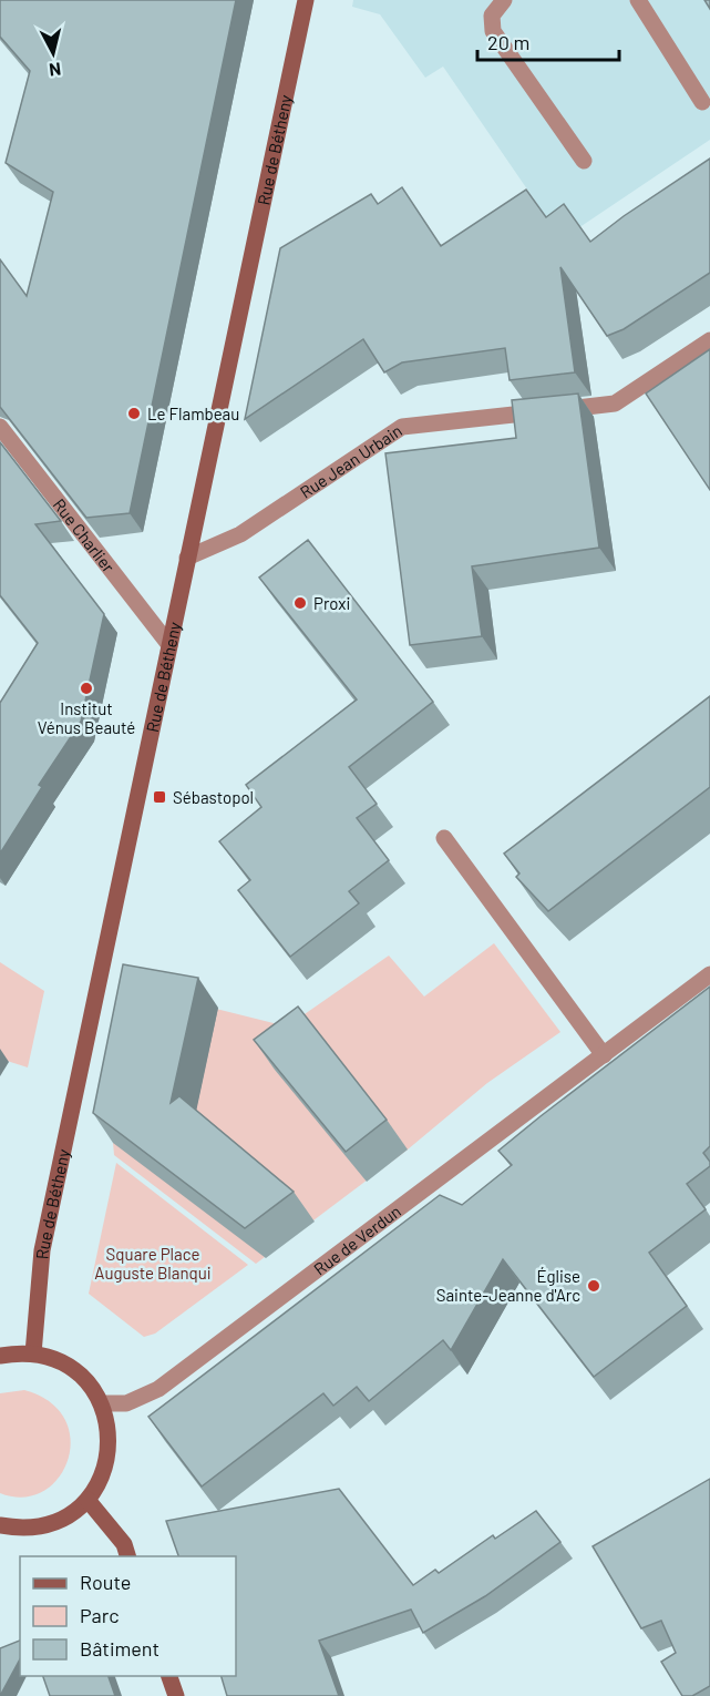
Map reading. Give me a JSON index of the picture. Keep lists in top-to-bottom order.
{
  "streets": {
    "main road": ["Rue de Bétheny"],
    "street": ["Rue Jean Urbain", "Rue Charlier", "Rue de Verdun"]
  },
  "crossings": [
    ["Rue de Bétheny", "Rue Jean Urbain"],
    ["Rue de Bétheny", "Rue Charlier"]
  ],
  "parks": ["Square Place Auguste Blanqui"],
  "places": {
    "other": [
      "Le Flambeau",
      "Proxi",
      "Institut Vénus Beauté",
      "Église Sainte-Jeanne d'Arc"
    ],
    "transit": ["Sébastopol"]
  },
  "legend": ["Route", "Parc", "Bâtiment"],
  "scale_bar": "20 m",
  "north": "bottom"
}
